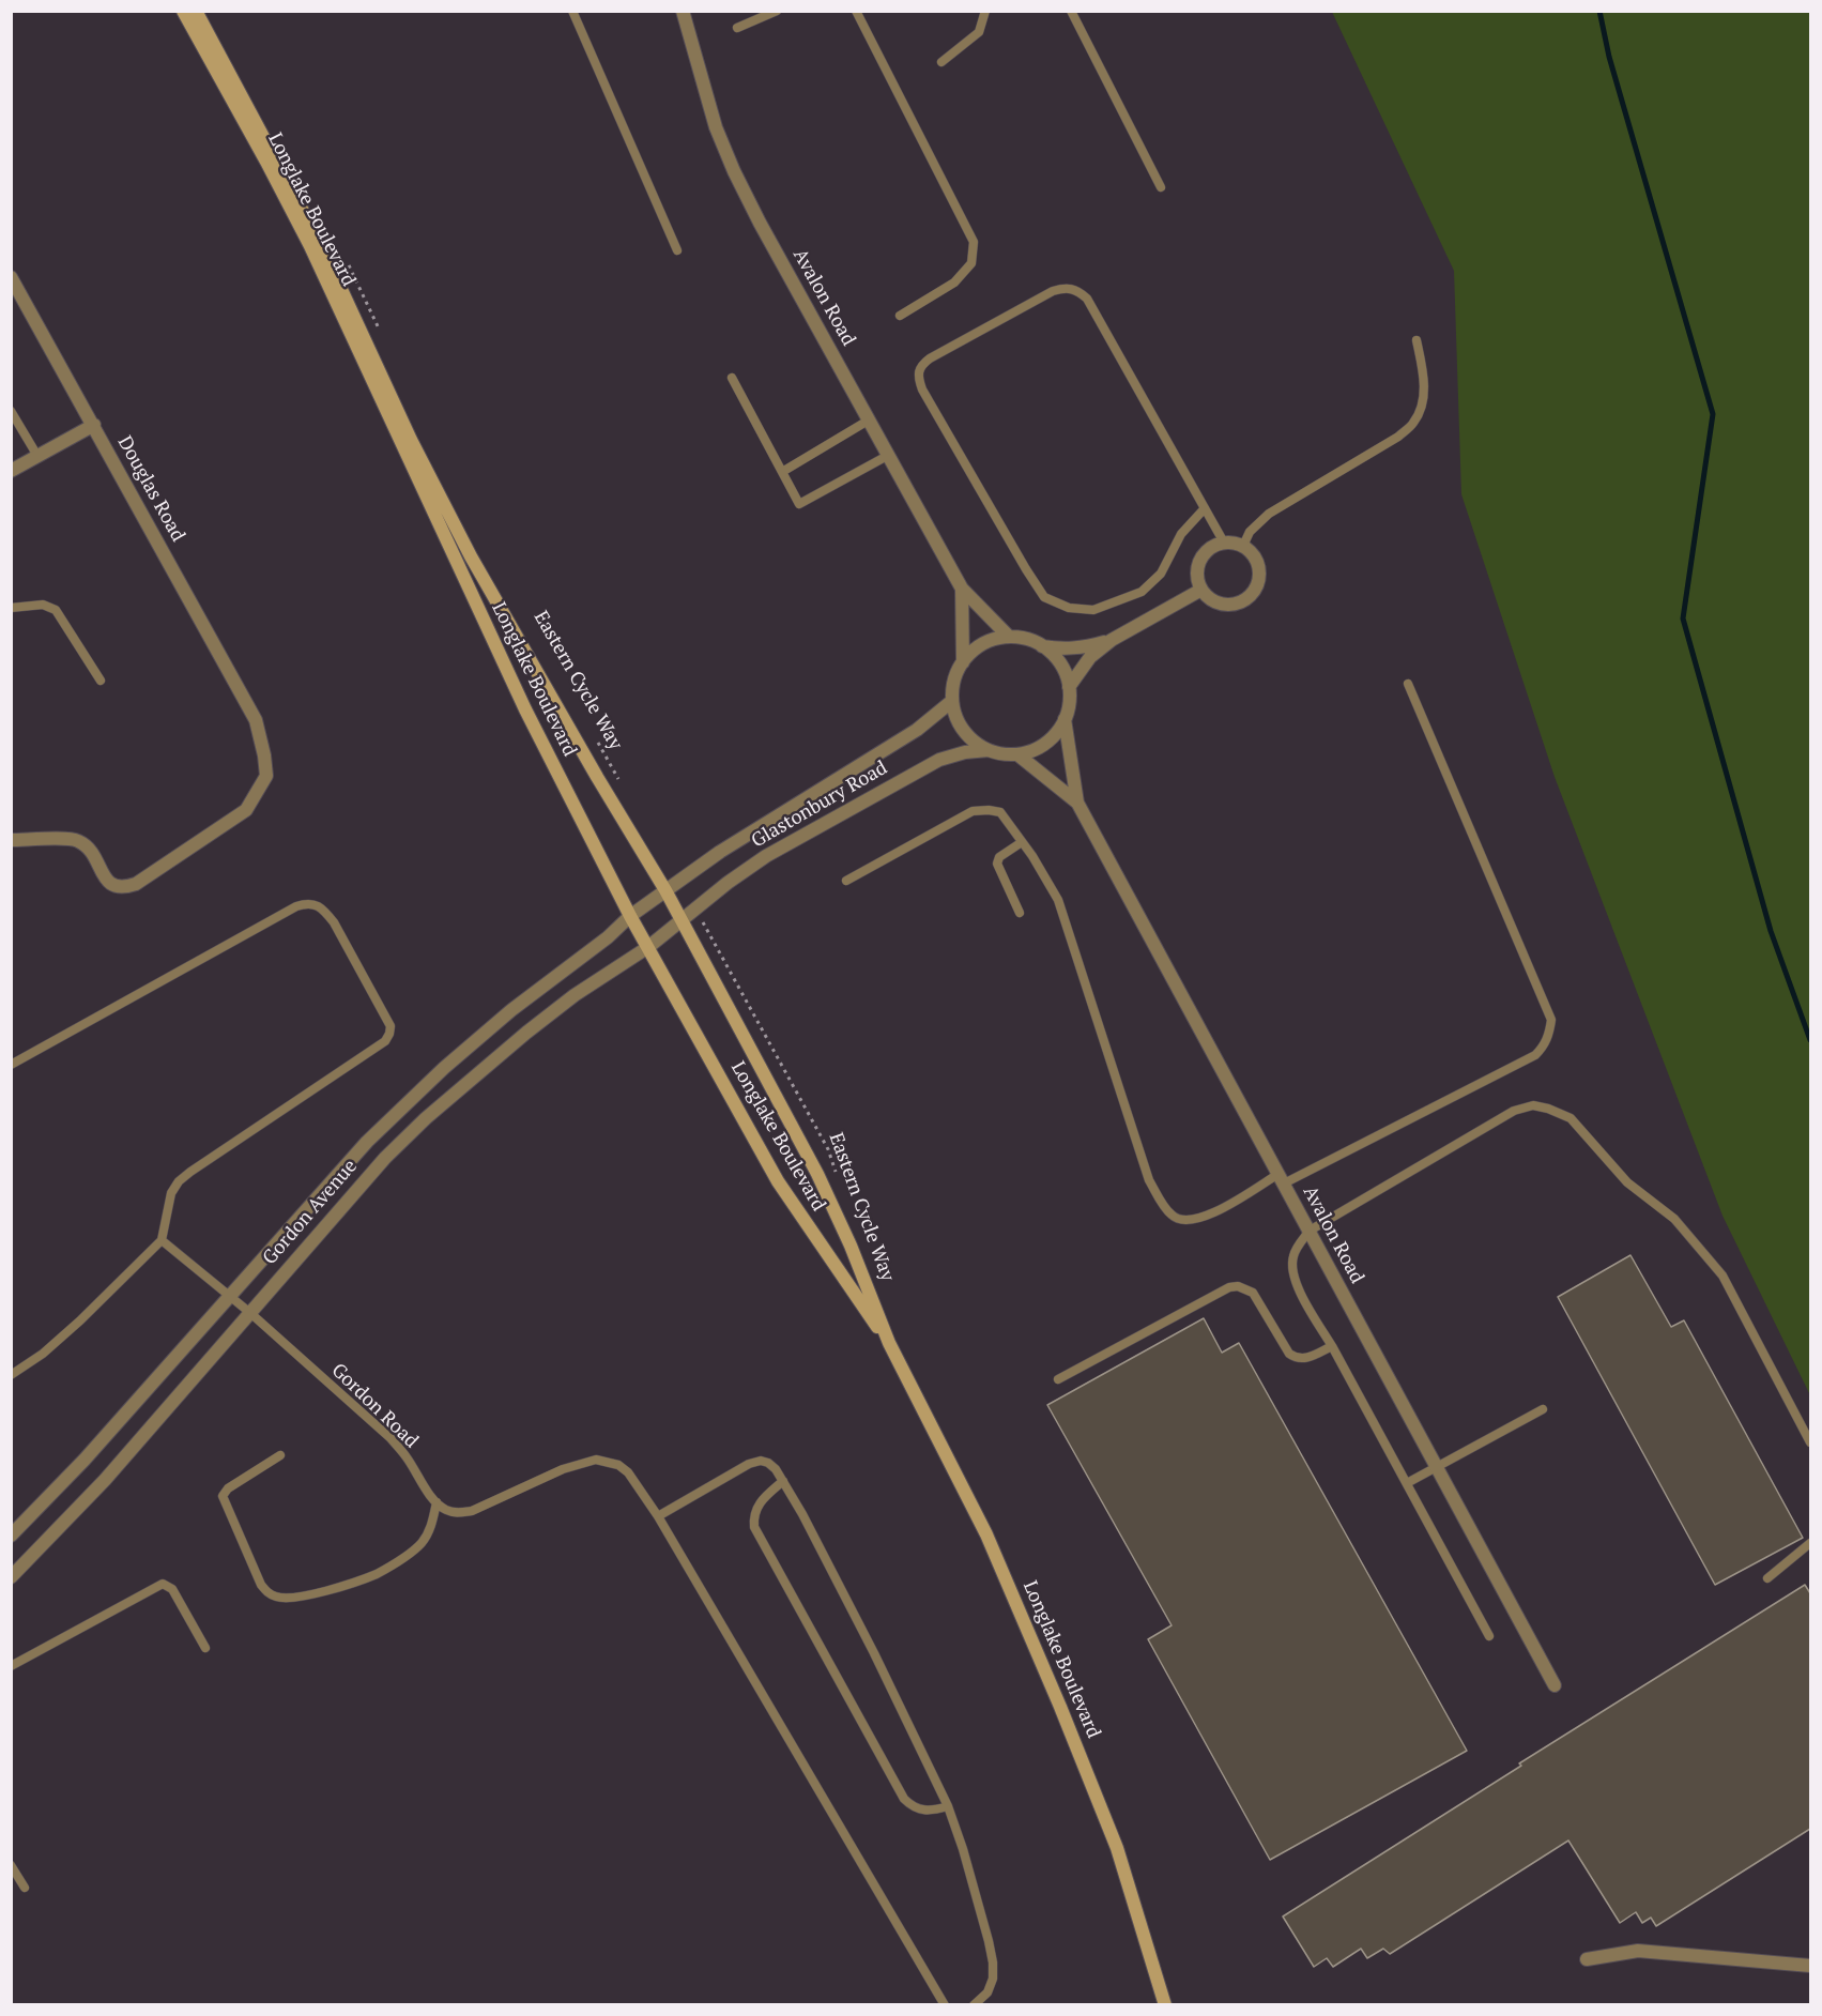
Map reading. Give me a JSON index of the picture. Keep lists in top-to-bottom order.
{
  "streets": {
    "main road": ["Longlake Boulevard"],
    "street": [
      "Avalon Road",
      "Douglas Road",
      "Glastonbury Road",
      "Gordon Avenue"
    ],
    "lane": ["Gordon Road"],
    "path": ["Eastern Cycle Way"]
  },
  "crossings": [
    ["Longlake Boulevard", "Glastonbury Road"],
    ["Longlake Boulevard", "Gordon Avenue"],
    ["Avalon Road", "Glastonbury Road"],
    ["Eastern Cycle Way", "Glastonbury Road"],
    ["Glastonbury Road", "Gordon Avenue"],
    ["Gordon Avenue", "Gordon Road"]
  ]
}
